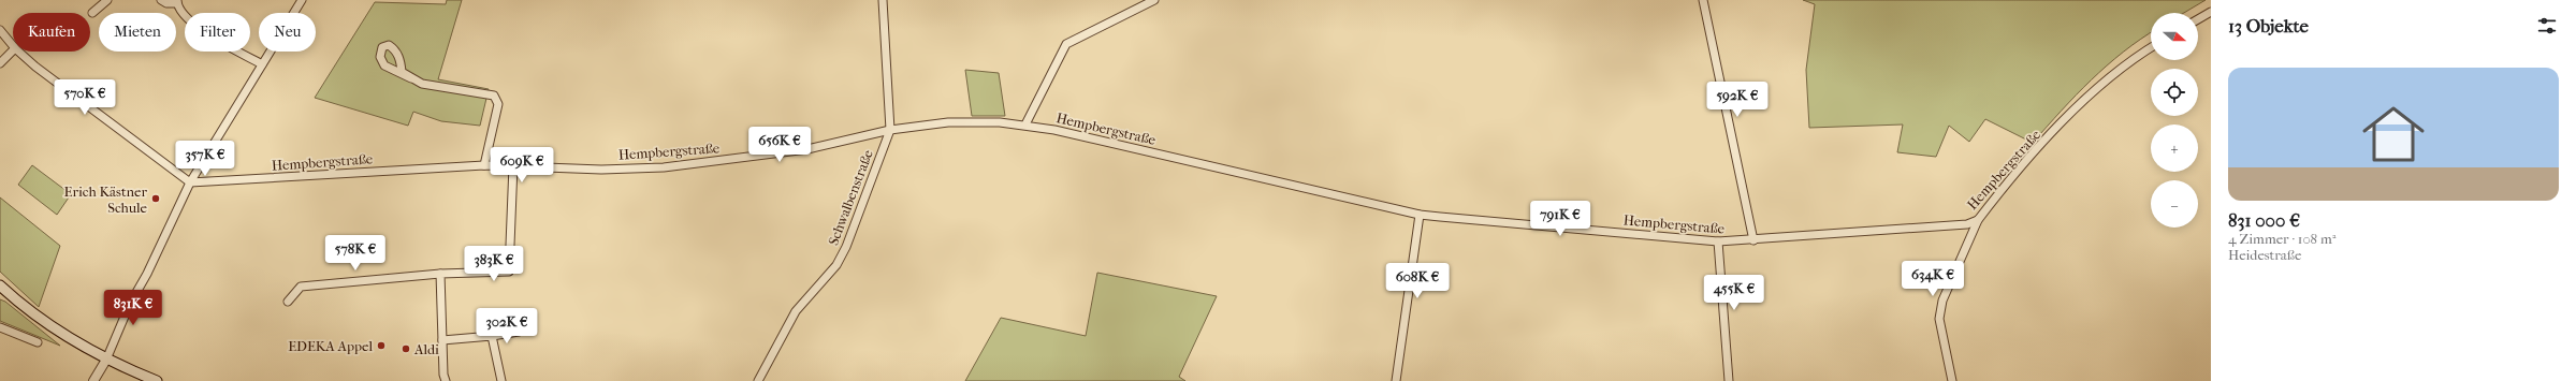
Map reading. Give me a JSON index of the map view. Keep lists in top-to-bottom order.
{
  "streets": {
    "street": ["Hempbergstraße", "Schwalbenstraße"]
  },
  "crossings": [
    ["Hempbergstraße", "Schwalbenstraße"]
  ],
  "places": ["Erich Kästner Schule", "EDEKA Appel", "Aldi"],
  "north": "right",
  "page": {
    "heading": "13 Objekte",
    "map_buttons": ["+", "−"],
    "chip": [
      "Kaufen",
      "Mieten",
      "Filter",
      "Neu"
    ],
    "list": [
      {
        "name": "831 000 €",
        "note": "4 Zimmer · 108 m² · Heidestraße"
      }
    ],
    "price": [
      "570K €",
      "592K €",
      "656K €",
      "357K €",
      "609K €",
      "791K €",
      "578K €",
      "383K €",
      "634K €",
      "608K €",
      "455K €",
      "831K €",
      "302K €"
    ]
  }
}
